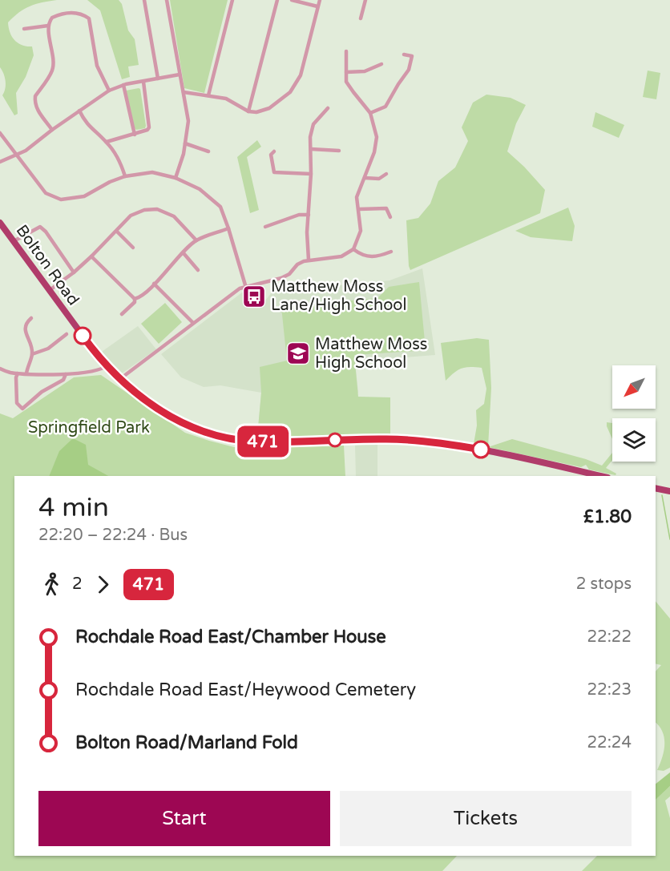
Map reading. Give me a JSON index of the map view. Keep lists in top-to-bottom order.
{
  "streets": {
    "highway": ["Bolton Road"]
  },
  "parks": ["Springfield Park"],
  "places": {
    "bus stop": ["Matthew Moss Lane/High School"],
    "school or university": ["Matthew Moss High School"]
  },
  "lines": ["bus line 471"],
  "north": "bottom left",
  "page": {
    "on_map": "471",
    "heading": ["4 min", "22:20 – 22:24 · Bus", "£1.80"],
    "legs": ["2", "471", "2 stops"],
    "list": [
      {
        "name": "Rochdale Road East/Chamber House",
        "value": "22:22"
      },
      {
        "name": "Rochdale Road East/Heywood Cemetery",
        "value": "22:23"
      },
      {
        "name": "Bolton Road/Marland Fold",
        "value": "22:24"
      }
    ],
    "buttons": ["Start", "Tickets"]
  }
}
